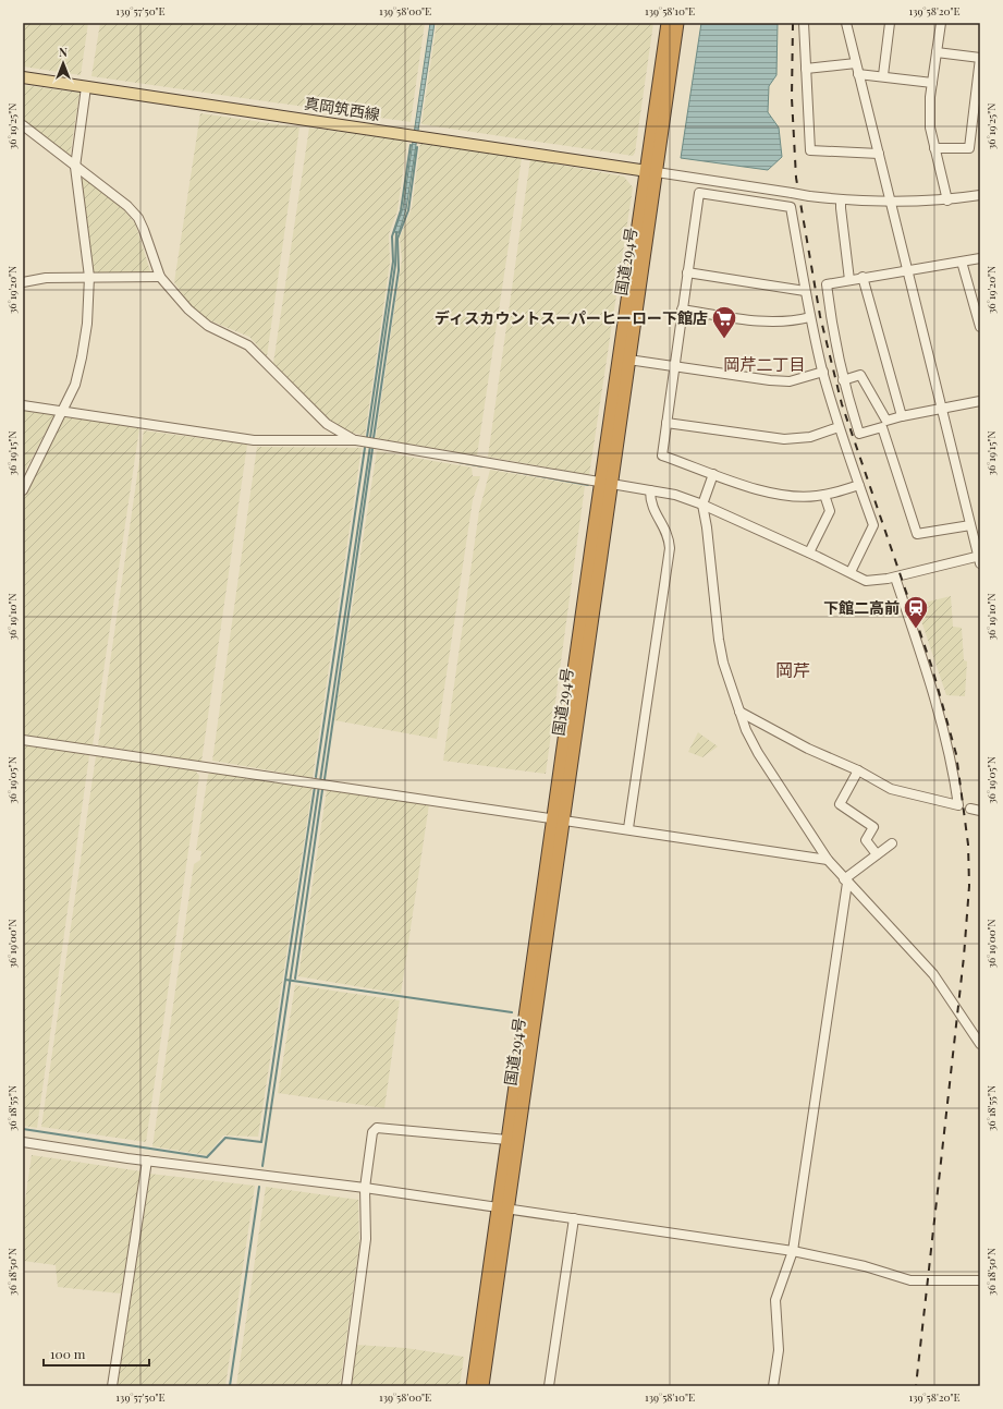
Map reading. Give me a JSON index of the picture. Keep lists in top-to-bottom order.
{
  "streets": {
    "highway": ["国道294号"],
    "main road": ["真岡筑西線"]
  },
  "crossings": [
    ["真岡筑西線", "国道294号"]
  ],
  "districts": ["岡芹二丁目", "岡芹"],
  "places": {
    "supermarket": ["ディスカウントスーパーヒーロー下館店"],
    "station": ["下館二高前"]
  },
  "scale_bar": "100 m",
  "north": "top",
  "coordinates": [
    "139°57'50\"E",
    "139°58'00\"E",
    "139°58'10\"E",
    "139°58'20\"E",
    "36°19'25\"N",
    "36°19'20\"N",
    "36°19'15\"N",
    "36°19'10\"N",
    "36°19'05\"N",
    "36°19'00\"N",
    "36°18'55\"N",
    "36°18'50\"N"
  ]
}
